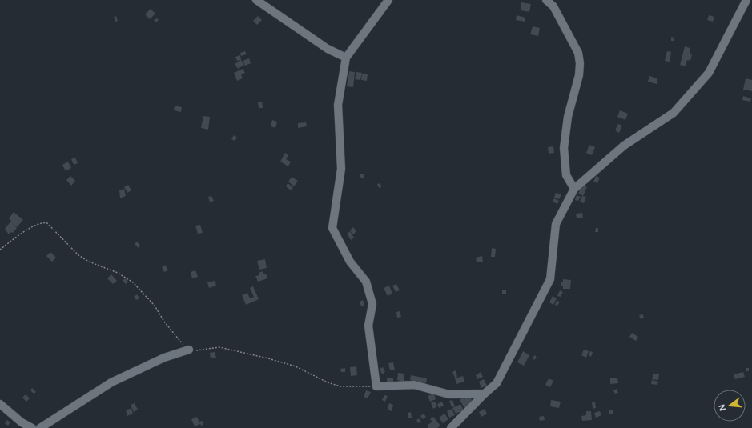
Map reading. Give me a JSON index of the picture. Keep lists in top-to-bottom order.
{
  "north": "left"
}
